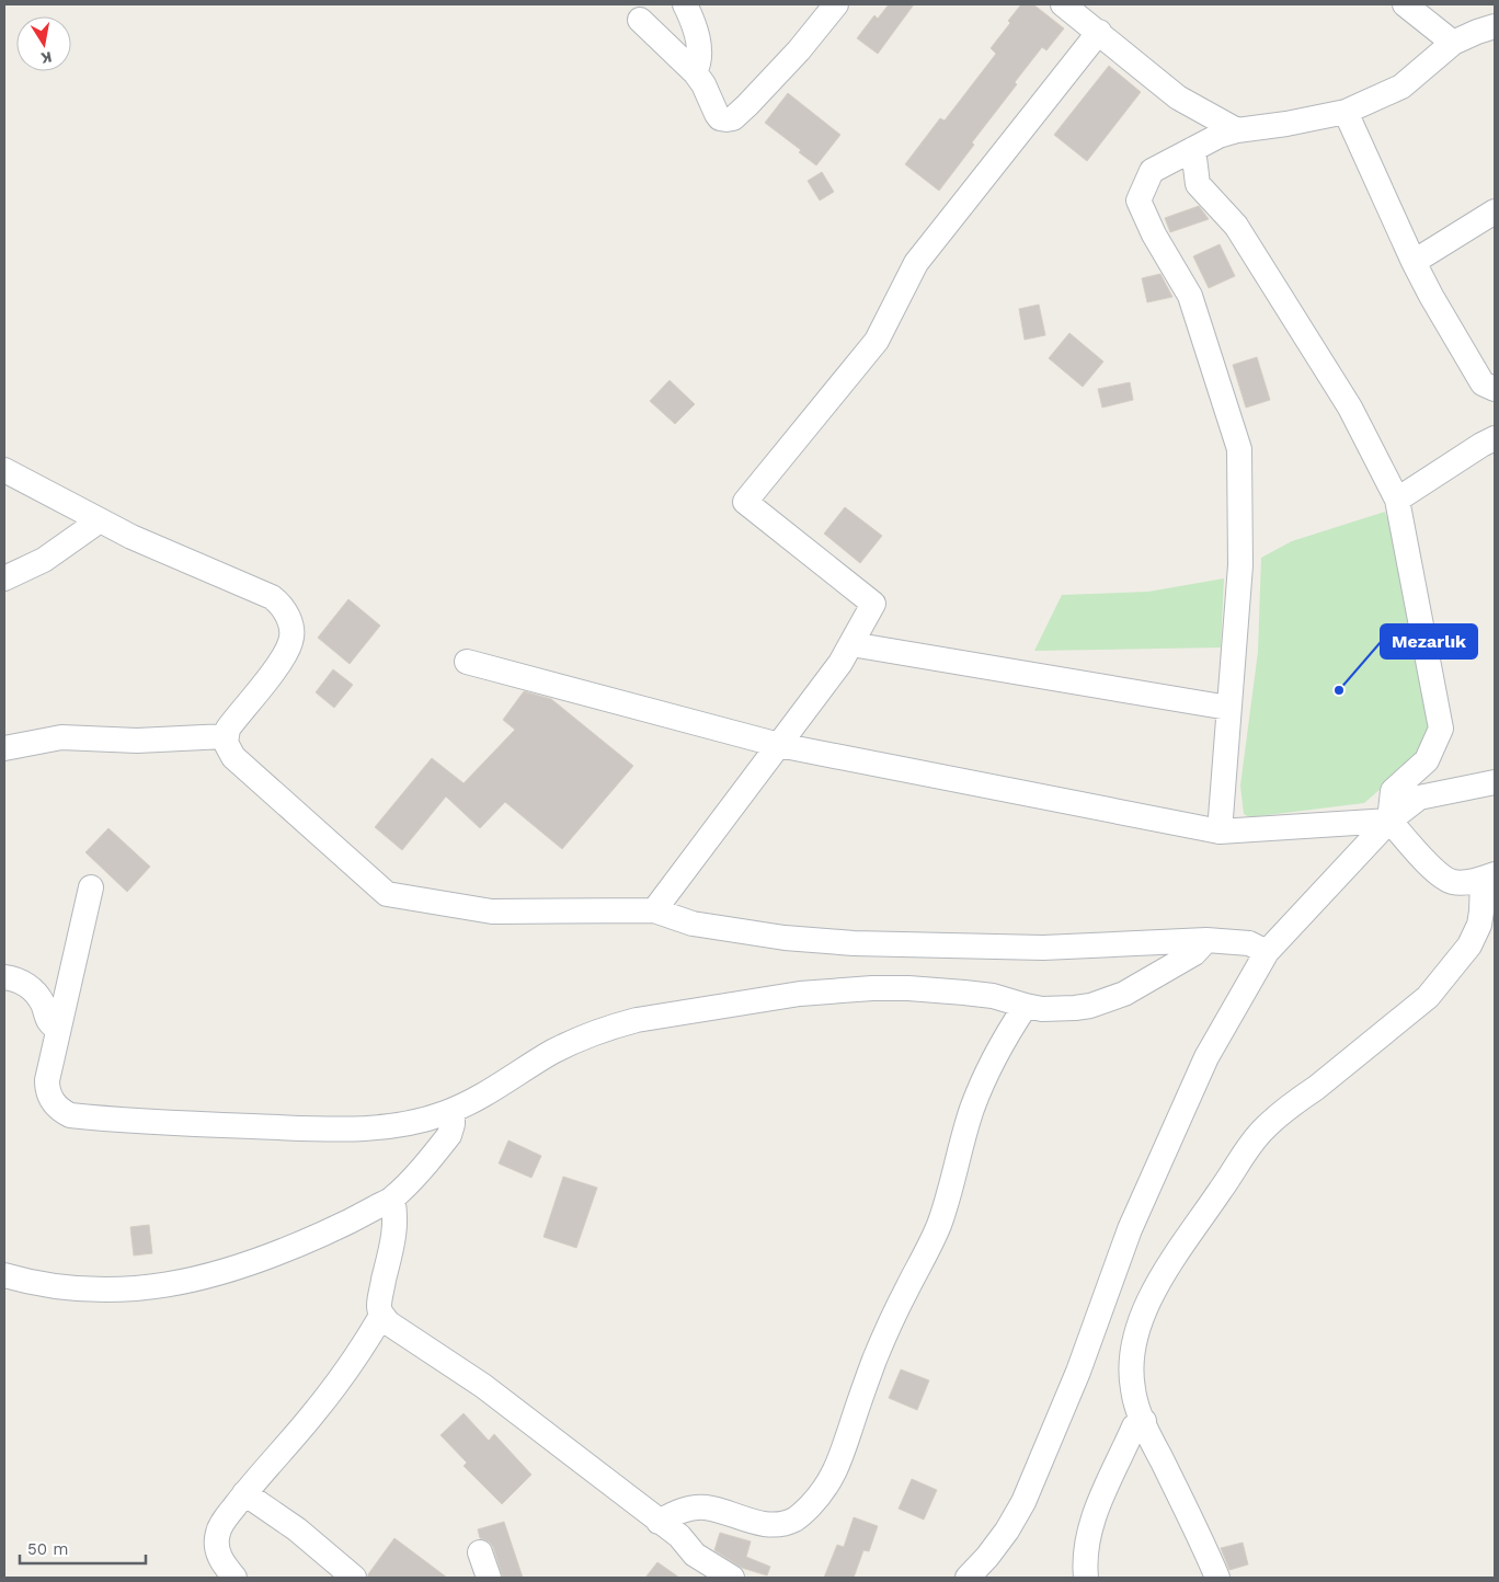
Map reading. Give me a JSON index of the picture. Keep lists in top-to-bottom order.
{
  "places": ["Mezarlık"],
  "scale_bar": "50 m",
  "north": "bottom"
}
